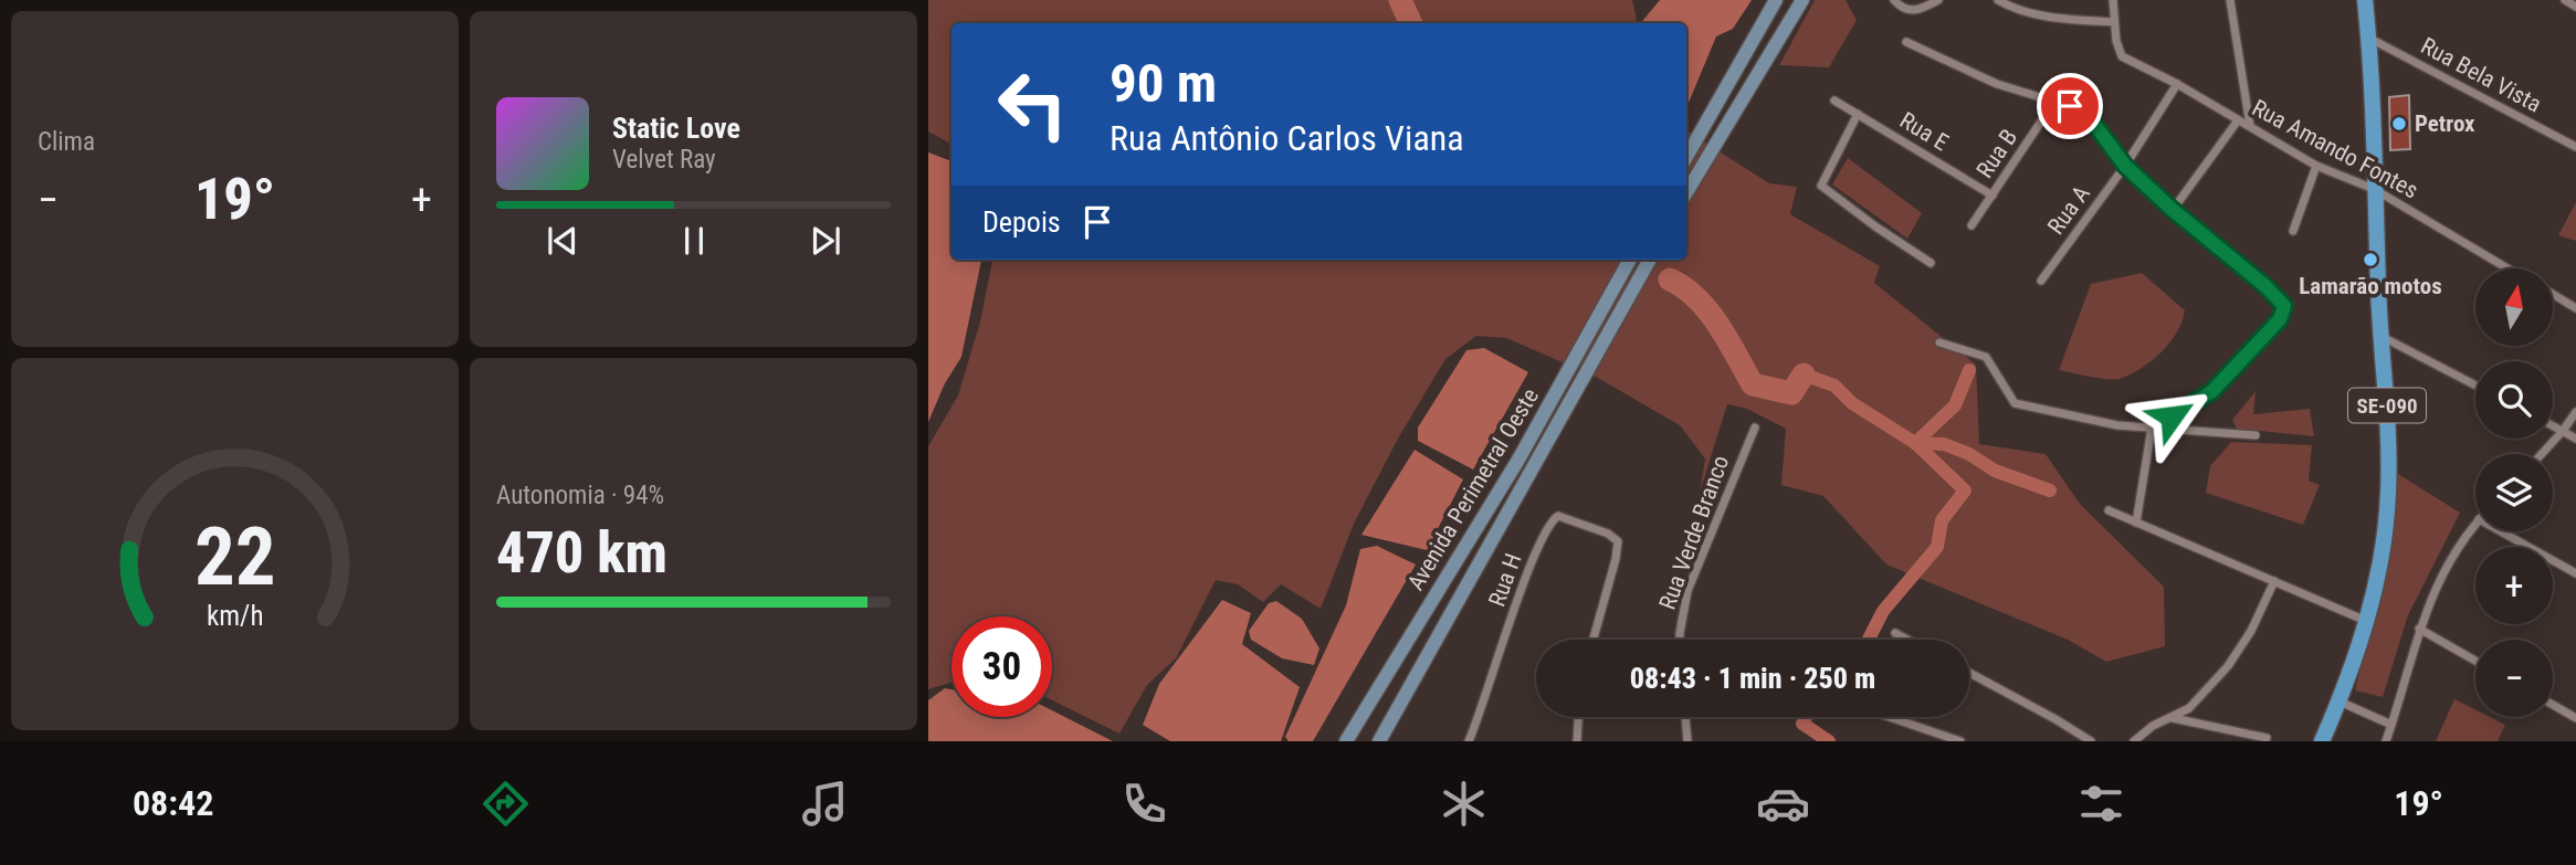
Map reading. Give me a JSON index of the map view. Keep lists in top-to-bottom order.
{
  "streets": {
    "main road": ["SE-090", "Avenida Perimetral Oeste"],
    "street": [
      "Rua Bela Vista",
      "Rua E",
      "Rua Amando Fontes",
      "Rua B",
      "Rua A",
      "Rua Verde Branco",
      "Rua H"
    ]
  },
  "crossings": [
    ["Rua Bela Vista", "SE-090"],
    ["Rua E", "Rua B"],
    ["Rua Amando Fontes", "Rua A"],
    ["Rua Amando Fontes", "SE-090"]
  ],
  "places": ["Petrox", "Lamarão motos"],
  "north": "top",
  "page": {
    "tile": [
      "Clima",
      ["Autonomia · 94%", "470 km"]
    ],
    "turn": ["90 m", "Rua Antônio Carlos Viana"],
    "song": ["Static Love", "Velvet Ray"],
    "heat": ["−", "19°", "+"],
    "then": "Depois",
    "map_buttons": ["+", "−"],
    "limit": "30",
    "trip": "08:43 · 1 min · 250 m",
    "tabs": ["08:42", "19°"],
    "gauge": ["22", "km/h"]
  }
}
